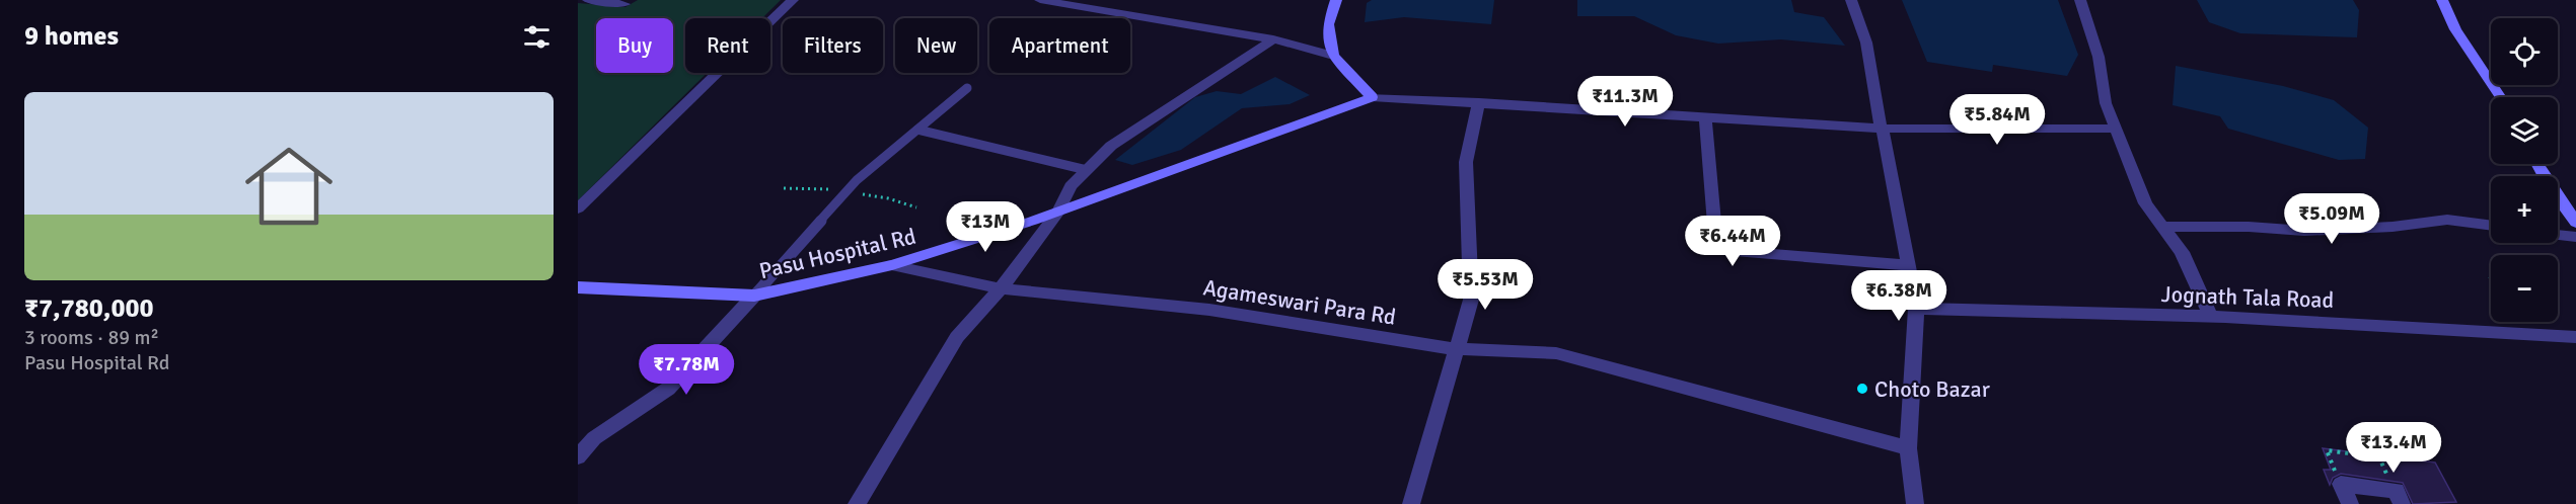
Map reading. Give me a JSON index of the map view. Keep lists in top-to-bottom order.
{
  "streets": {
    "main road": ["Pasu Hospital Rd"],
    "street": ["Jognath Tala Road", "Agameswari Para Rd"]
  },
  "crossings": [
    ["Pasu Hospital Rd", "Agameswari Para Rd"]
  ],
  "places": ["Choto Bazar"],
  "page": {
    "heading": "9 homes",
    "map_buttons": ["+", "−"],
    "chip": [
      "Buy",
      "Rent",
      "Filters",
      "New",
      "Apartment"
    ],
    "list": [
      {
        "name": "₹7,780,000",
        "note": "3 rooms · 89 m² · Pasu Hospital Rd"
      }
    ],
    "price": [
      "₹11.3M",
      "₹5.84M",
      "₹5.09M",
      "₹13M",
      "₹6.44M",
      "₹5.53M",
      "₹6.38M",
      "₹7.78M",
      "₹13.4M"
    ]
  }
}
